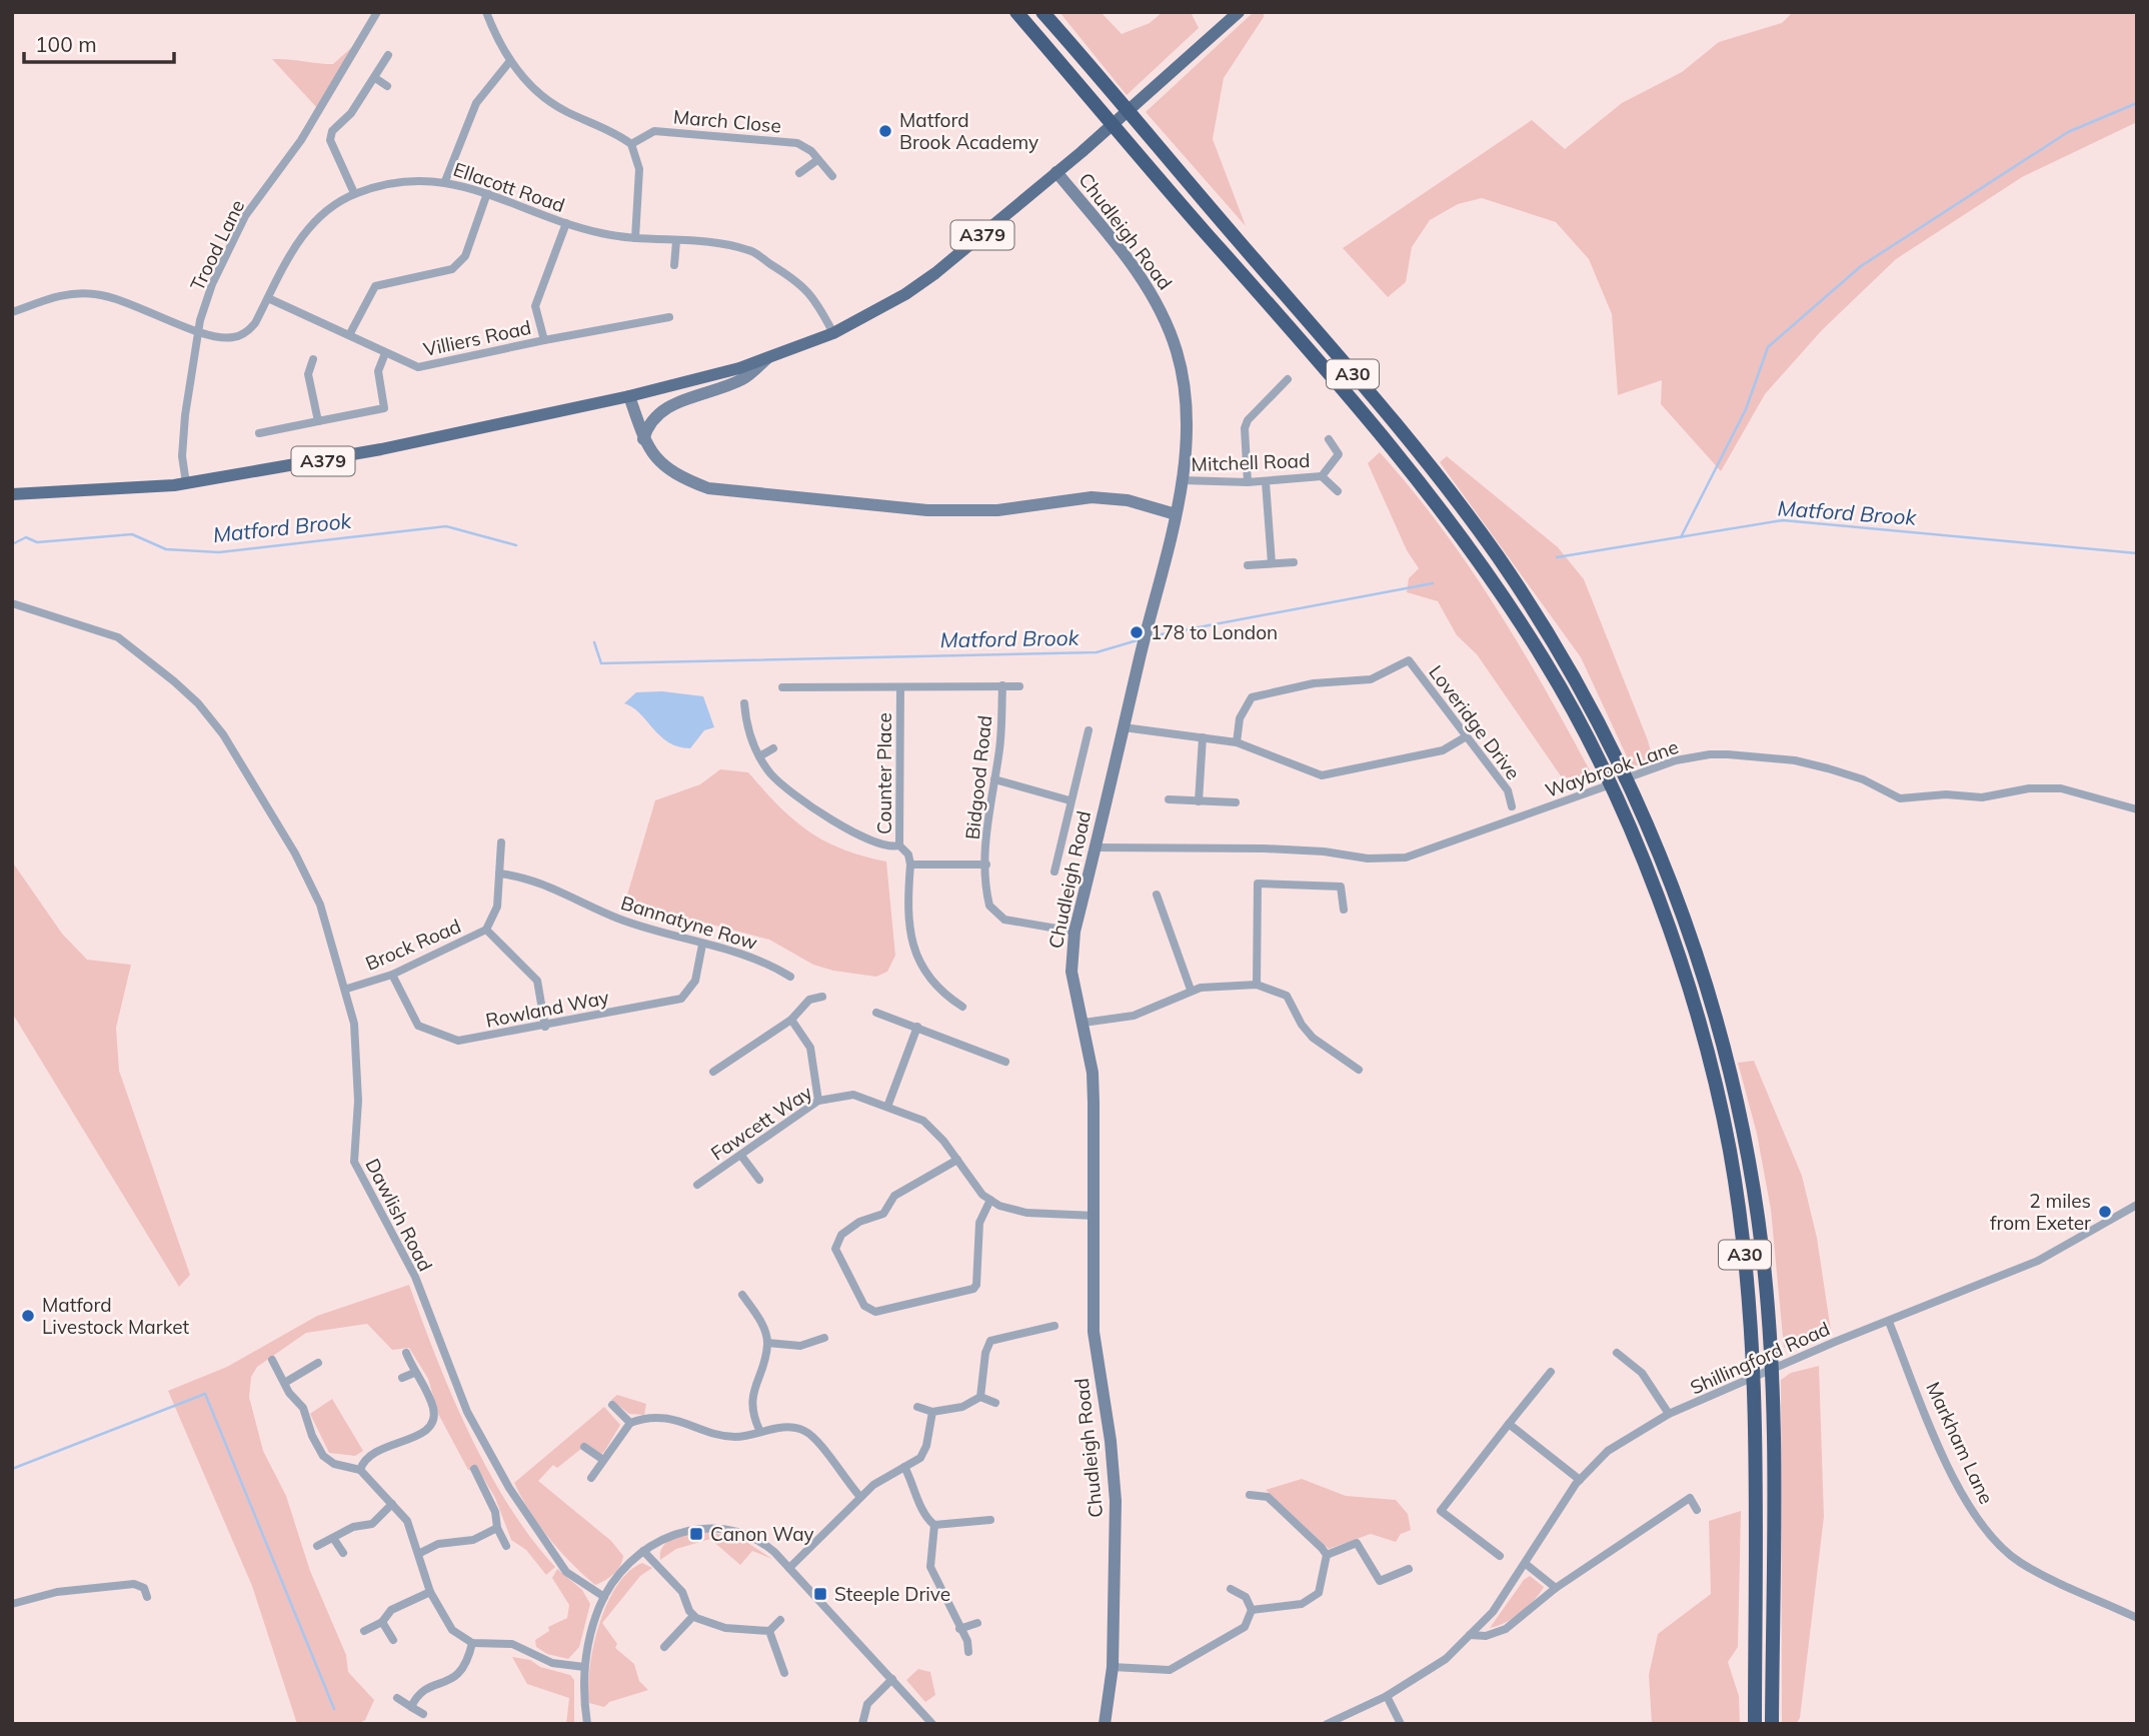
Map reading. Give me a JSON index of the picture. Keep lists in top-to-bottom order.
{
  "streets": {
    "highway": ["A30"],
    "main road": ["A379"],
    "street": [
      "March Close",
      "Ellacott Road",
      "Chudleigh Road",
      "Trood Lane",
      "Villiers Road",
      "Mitchell Road",
      "Loveridge Drive",
      "Waybrook Lane",
      "Counter Place",
      "Bidgood Road",
      "Bannatyne Row",
      "Brock Road",
      "Rowland Way",
      "Fawcett Way",
      "Dawlish Road",
      "Shillingford Road",
      "Markham Lane"
    ]
  },
  "crossings": [
    ["Ellacott Road", "A379"],
    ["Ellacott Road", "Trood Lane"],
    ["Ellacott Road", "Villiers Road"],
    ["Chudleigh Road", "A379"],
    ["Chudleigh Road", "Mitchell Road"],
    ["Chudleigh Road", "Waybrook Lane"],
    ["Chudleigh Road", "Bidgood Road"],
    ["A379", "Trood Lane"],
    ["Counter Place", "Bidgood Road"],
    ["Bannatyne Row", "Brock Road"],
    ["Bannatyne Row", "Rowland Way"],
    ["Brock Road", "Rowland Way"],
    ["Brock Road", "Dawlish Road"],
    ["Shillingford Road", "Markham Lane"]
  ],
  "water": ["Matford Brook"],
  "places": {
    "other": [
      "Matford Brook Academy",
      "178 to London",
      "2 miles from Exeter",
      "Matford Livestock Market"
    ],
    "transit": ["Canon Way", "Steeple Drive"]
  },
  "scale_bar": "100 m"
}
